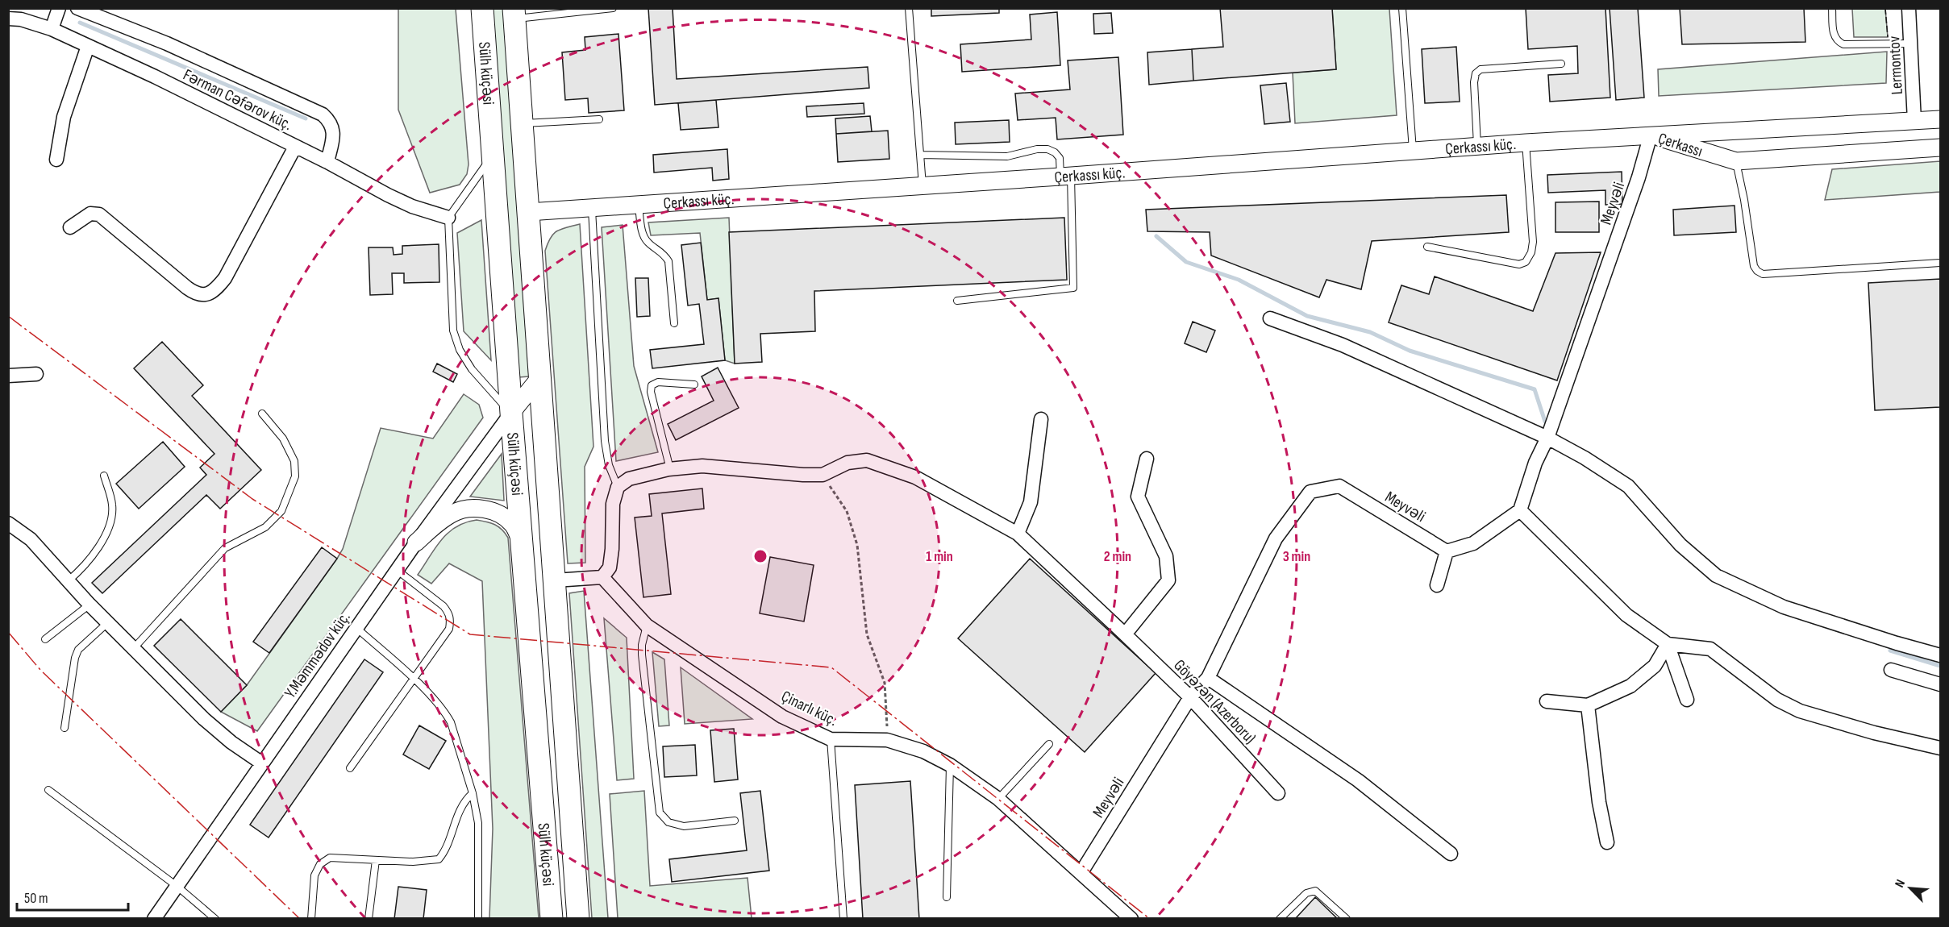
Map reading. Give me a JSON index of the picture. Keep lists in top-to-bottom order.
{
  "streets": {
    "highway": ["Sülh küçəsi"],
    "street": [
      "Lermontov",
      "Fərman Cəfərov küç.",
      "Çerkassı",
      "Çerkassı küç.",
      "Meyvəli",
      "Y.Məmmədov küç.",
      "Göyəzən (Azerboru)",
      "Çinarlı küç."
    ]
  },
  "crossings": [
    ["Lermontov", "Çerkassı"],
    ["Sülh küçəsi", "Çerkassı küç."],
    ["Sülh küçəsi", "Y.Məmmədov küç."],
    ["Çerkassı", "Çerkassı küç."],
    ["Çerkassı", "Meyvəli"],
    ["Çerkassı küç.", "Meyvəli"],
    ["Meyvəli", "Göyəzən (Azerboru)"],
    ["Meyvəli", "Çinarlı küç."]
  ],
  "scale_bar": "50 m",
  "north": "top left",
  "rings": ["1 min", "2 min", "3 min"]
}
